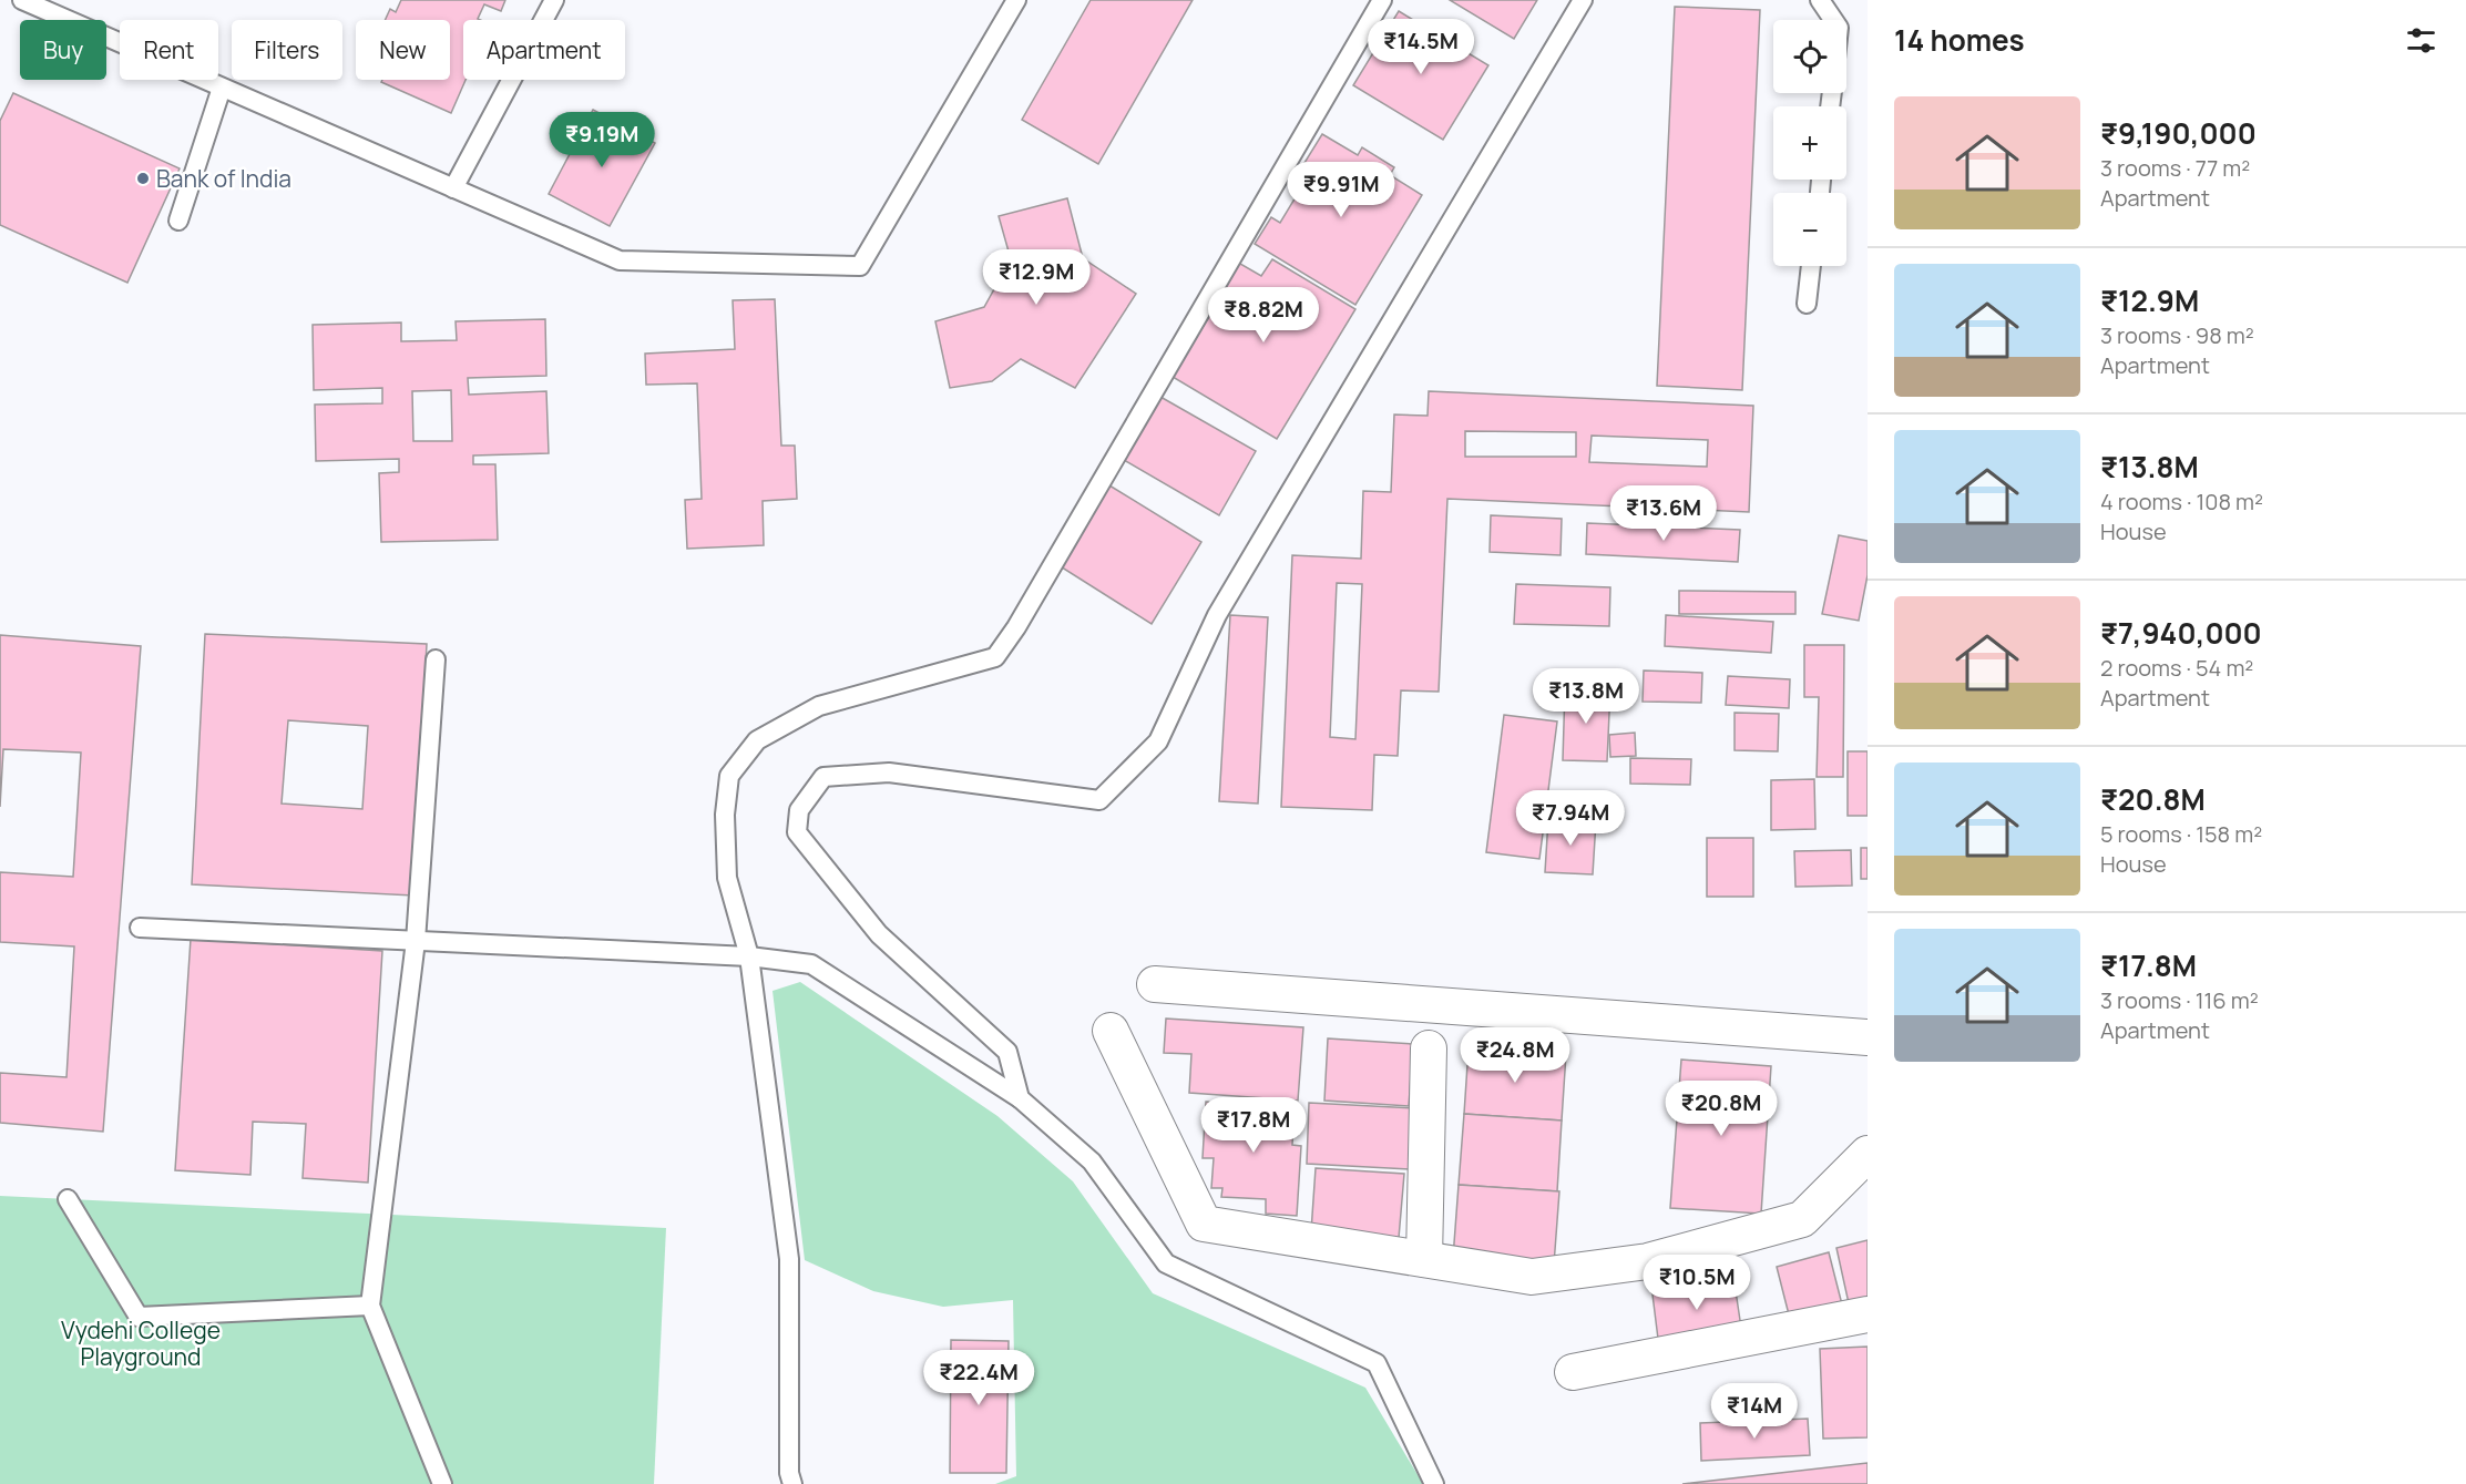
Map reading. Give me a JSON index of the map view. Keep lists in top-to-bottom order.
{
  "parks": ["Vydehi College Playground"],
  "places": ["Bank of India"],
  "page": {
    "heading": "14 homes",
    "price": [
      "₹14.5M",
      "₹9.19M",
      "₹9.91M",
      "₹12.9M",
      "₹8.82M",
      "₹13.6M",
      "₹13.8M",
      "₹7.94M",
      "₹24.8M",
      "₹20.8M",
      "₹17.8M",
      "₹10.5M",
      "₹22.4M",
      "₹14M"
    ],
    "map_buttons": ["+", "−"],
    "chip": [
      "Buy",
      "Rent",
      "Filters",
      "New",
      "Apartment"
    ],
    "list": [
      {
        "name": "₹9,190,000",
        "note": "3 rooms · 77 m² · Apartment"
      },
      {
        "name": "₹12.9M",
        "note": "3 rooms · 98 m² · Apartment"
      },
      {
        "name": "₹13.8M",
        "note": "4 rooms · 108 m² · House"
      },
      {
        "name": "₹7,940,000",
        "note": "2 rooms · 54 m² · Apartment"
      },
      {
        "name": "₹20.8M",
        "note": "5 rooms · 158 m² · House"
      },
      {
        "name": "₹17.8M",
        "note": "3 rooms · 116 m² · Apartment"
      }
    ]
  }
}
